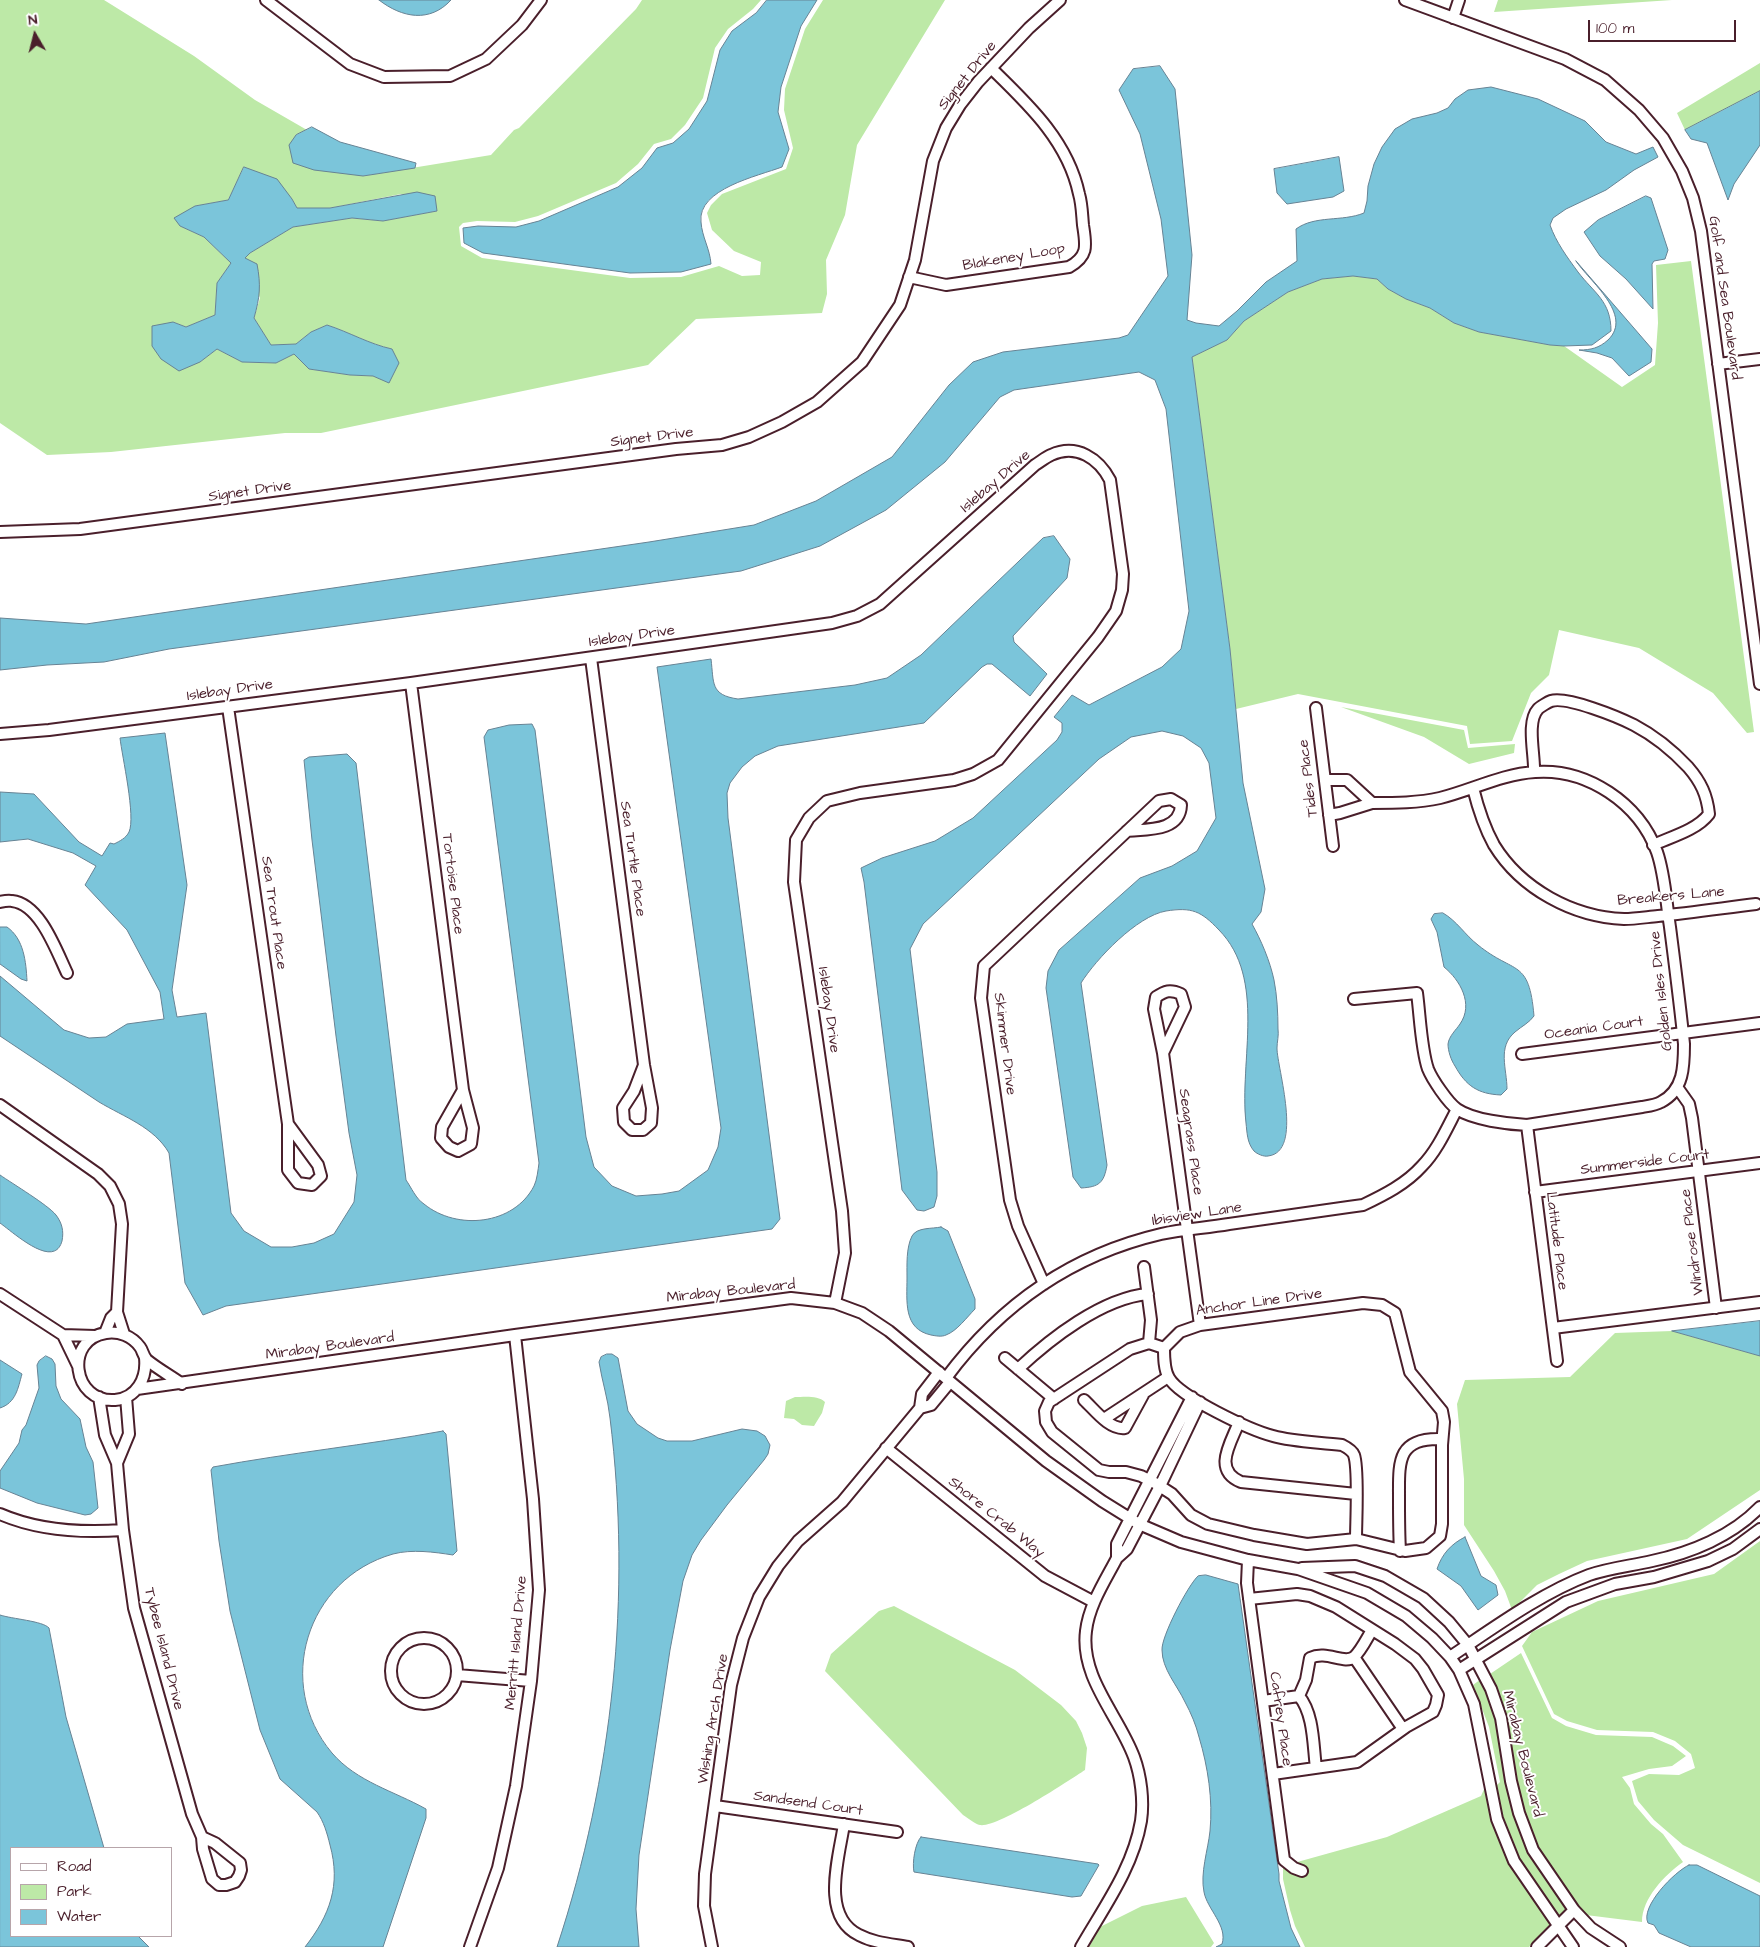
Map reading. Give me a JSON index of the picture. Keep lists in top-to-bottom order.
{
  "streets": {
    "street": [
      "Signet Drive",
      "Blakeney Loop",
      "Golf and Sea Boulevard",
      "Islebay Drive",
      "Tides Place",
      "Sea Turtle Place",
      "Tortoise Place",
      "Breakers Lane",
      "Sea Trout Place",
      "Golden Isles Drive",
      "Oceania Court",
      "Skimmer Drive",
      "Seagrass Place",
      "Summerside Court",
      "Ibisview Lane",
      "Latitude Place",
      "Windrose Place",
      "Mirabay Boulevard",
      "Anchor Line Drive",
      "Shore Crab Way",
      "Merritt Island Drive",
      "Tybee Island Drive",
      "Wishing Arch Drive",
      "Cafrey Place",
      "Sandsend Court"
    ]
  },
  "crossings": [
    ["Signet Drive", "Blakeney Loop"],
    ["Islebay Drive", "Sea Turtle Place"],
    ["Islebay Drive", "Tortoise Place"],
    ["Islebay Drive", "Sea Trout Place"],
    ["Islebay Drive", "Mirabay Boulevard"],
    ["Breakers Lane", "Golden Isles Drive"],
    ["Golden Isles Drive", "Oceania Court"],
    ["Golden Isles Drive", "Windrose Place"],
    ["Skimmer Drive", "Ibisview Lane"],
    ["Seagrass Place", "Ibisview Lane"],
    ["Seagrass Place", "Anchor Line Drive"],
    ["Summerside Court", "Latitude Place"],
    ["Summerside Court", "Windrose Place"],
    ["Ibisview Lane", "Mirabay Boulevard"],
    ["Ibisview Lane", "Wishing Arch Drive"],
    ["Mirabay Boulevard", "Merritt Island Drive"],
    ["Mirabay Boulevard", "Tybee Island Drive"],
    ["Mirabay Boulevard", "Wishing Arch Drive"],
    ["Mirabay Boulevard", "Cafrey Place"],
    ["Shore Crab Way", "Wishing Arch Drive"],
    ["Wishing Arch Drive", "Sandsend Court"]
  ],
  "legend": ["Road", "Park", "Water"],
  "scale_bar": "100 m",
  "north": "top"
}
